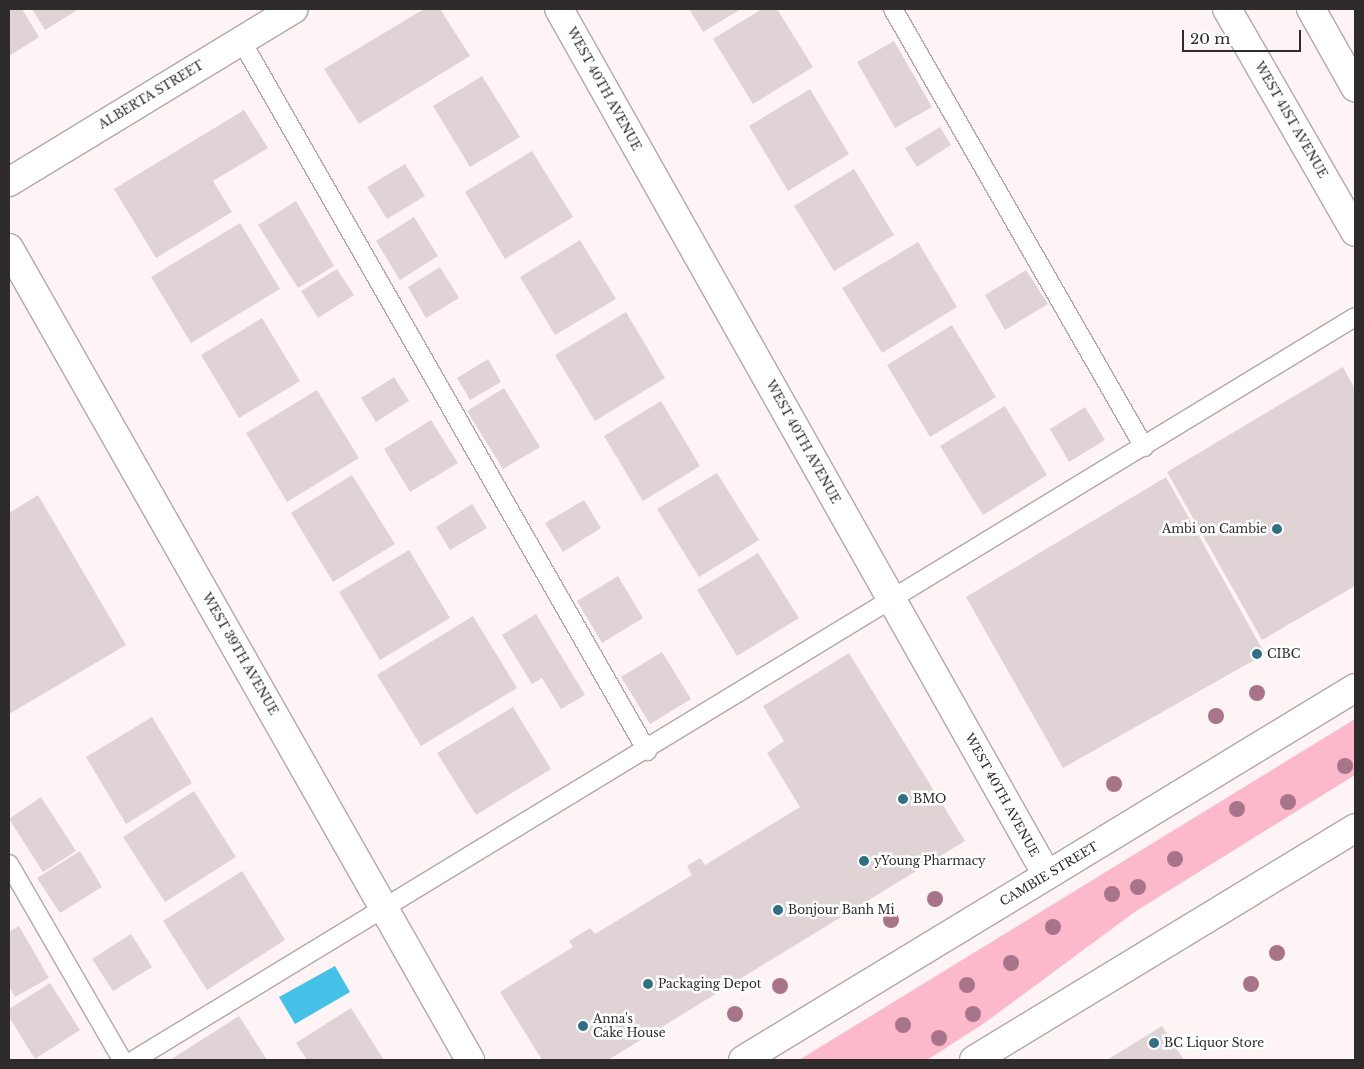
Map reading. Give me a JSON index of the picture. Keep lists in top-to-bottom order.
{
  "streets": {
    "street": [
      "WEST 40TH AVENUE",
      "ALBERTA STREET",
      "WEST 41ST AVENUE",
      "WEST 39TH AVENUE",
      "CAMBIE STREET"
    ]
  },
  "crossings": [
    ["WEST 40TH AVENUE", "CAMBIE STREET"]
  ],
  "places": [
    "Ambi on Cambie",
    "CIBC",
    "BMO",
    "yYoung Pharmacy",
    "Bonjour Banh Mi",
    "Packaging Depot",
    "Anna's Cake House",
    "BC Liquor Store"
  ],
  "scale_bar": "20 m"
}
